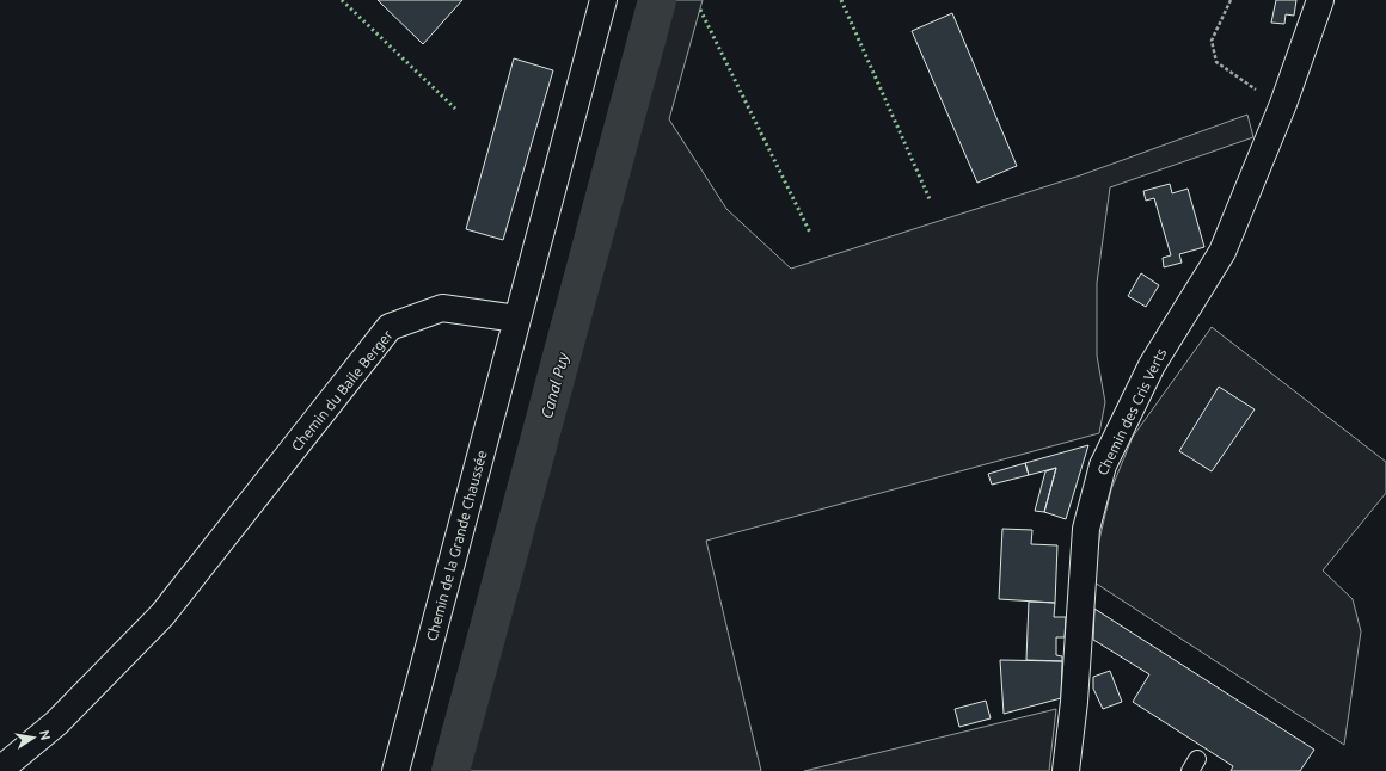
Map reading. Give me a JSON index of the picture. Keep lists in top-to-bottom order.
{
  "streets": {
    "street": ["Chemin du Baile Berger", "Chemin des Cris Verts", "Chemin de la Grande Chaussée"]
  },
  "crossings": [
    ["Chemin du Baile Berger", "Chemin de la Grande Chaussée"]
  ],
  "water": ["Canal Puy"],
  "north": "right"
}
